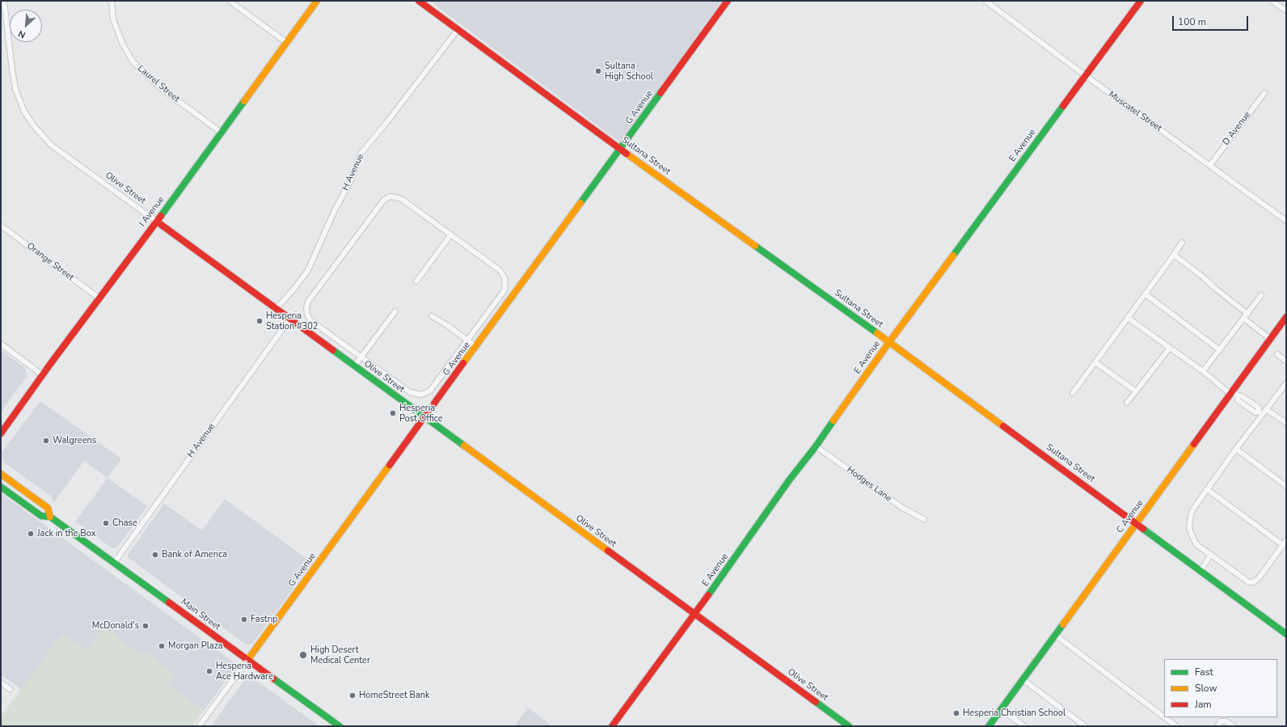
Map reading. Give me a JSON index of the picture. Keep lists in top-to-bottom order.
{
  "streets": {
    "street": [
      "Laurel Street",
      "G Avenue",
      "Muscatel Street",
      "D Avenue",
      "E Avenue",
      "Sultana Street",
      "H Avenue",
      "Olive Street",
      "I Avenue",
      "Orange Street",
      "Hodges Lane",
      "C Avenue",
      "Main Street"
    ]
  },
  "crossings": [
    ["Laurel Street", "I Avenue"],
    ["G Avenue", "Sultana Street"],
    ["G Avenue", "Olive Street"],
    ["G Avenue", "Main Street"],
    ["Muscatel Street", "D Avenue"],
    ["Muscatel Street", "E Avenue"],
    ["E Avenue", "Sultana Street"],
    ["E Avenue", "Olive Street"],
    ["E Avenue", "Hodges Lane"],
    ["Sultana Street", "H Avenue"],
    ["Sultana Street", "C Avenue"],
    ["H Avenue", "Olive Street"],
    ["H Avenue", "Main Street"],
    ["Olive Street", "I Avenue"],
    ["I Avenue", "Orange Street"]
  ],
  "places": [
    "Sultana High School",
    "Hesperia Station #302",
    "Hesperia Post Office",
    "Walgreens",
    "Chase",
    "Jack in the Box",
    "Bank of America",
    "Fastrip",
    "McDonald's",
    "Morgan Plaza",
    "High Desert Medical Center",
    "Hesperia Ace Hardware",
    "HomeStreet Bank",
    "Hesperia Christian School"
  ],
  "legend": ["Fast", "Slow", "Jam"],
  "scale_bar": "100 m",
  "north": "bottom left"
}
